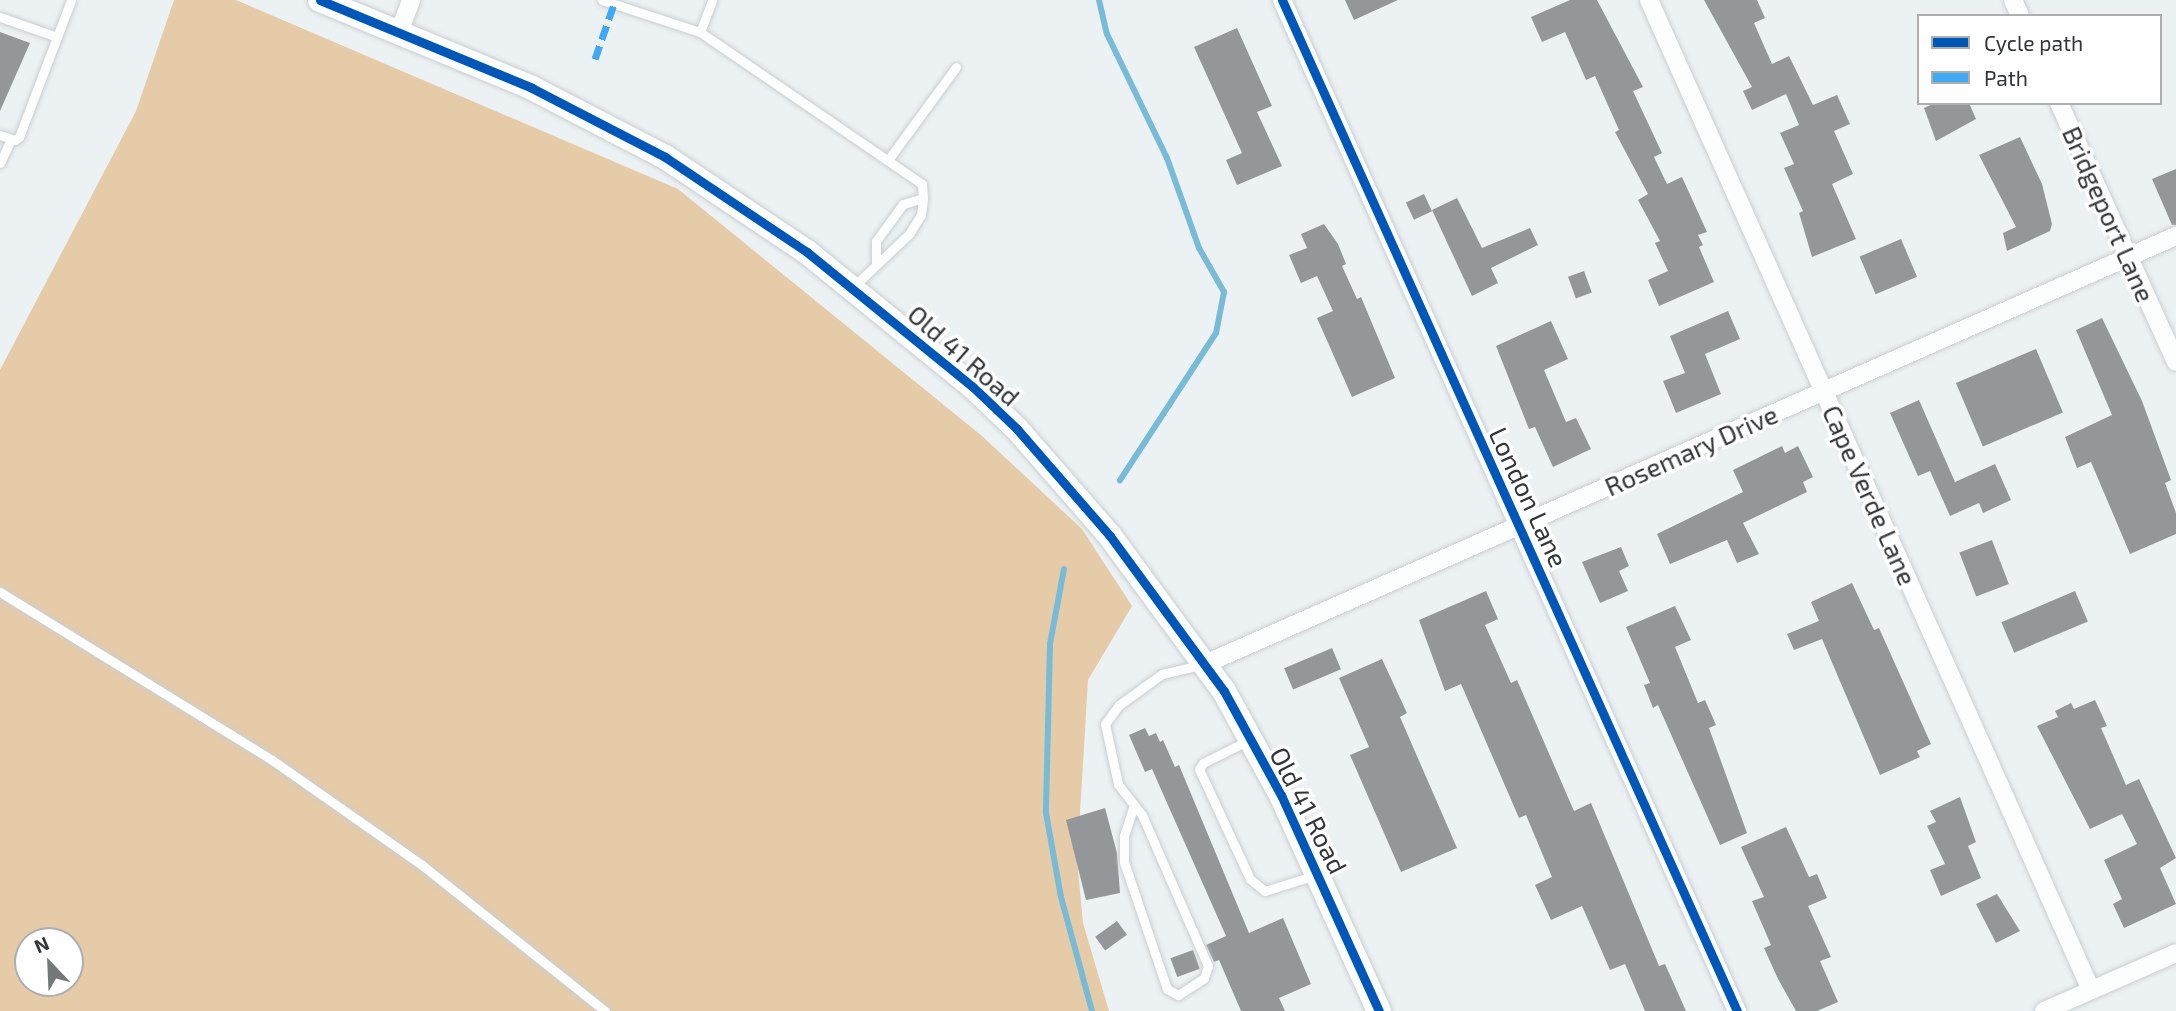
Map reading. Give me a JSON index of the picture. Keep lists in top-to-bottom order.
{
  "streets": {
    "street": [
      "Bridgeport Lane",
      "Old 41 Road",
      "Rosemary Drive",
      "Cape Verde Lane",
      "London Lane"
    ]
  },
  "crossings": [
    ["Bridgeport Lane", "Rosemary Drive"],
    ["Old 41 Road", "Rosemary Drive"],
    ["Rosemary Drive", "Cape Verde Lane"],
    ["Rosemary Drive", "London Lane"]
  ],
  "legend": ["Cycle path", "Path"],
  "north": "top left"
}
